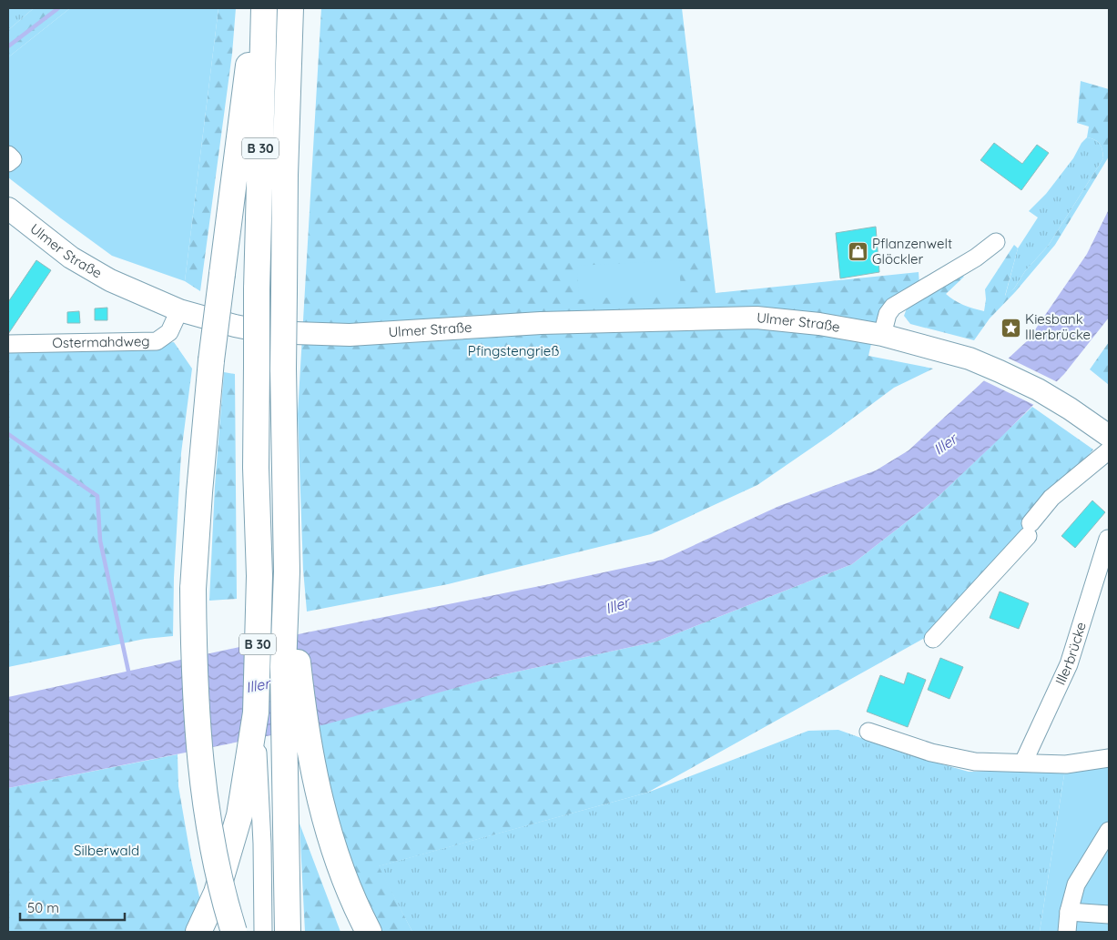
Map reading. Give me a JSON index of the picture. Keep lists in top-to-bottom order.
{
  "streets": {
    "highway": ["B 30"],
    "main road": ["Ulmer Straße"],
    "street": ["Ostermahdweg", "Illerbrücke"]
  },
  "crossings": [
    ["Ulmer Straße", "Ostermahdweg"]
  ],
  "water": ["Iller"],
  "parks": ["Pfingstengrieß", "Silberwald"],
  "places": {
    "shop": ["Pflanzenwelt Glöckler"],
    "place": ["Kiesbank Illerbrücke"]
  },
  "scale_bar": "50 m"
}
